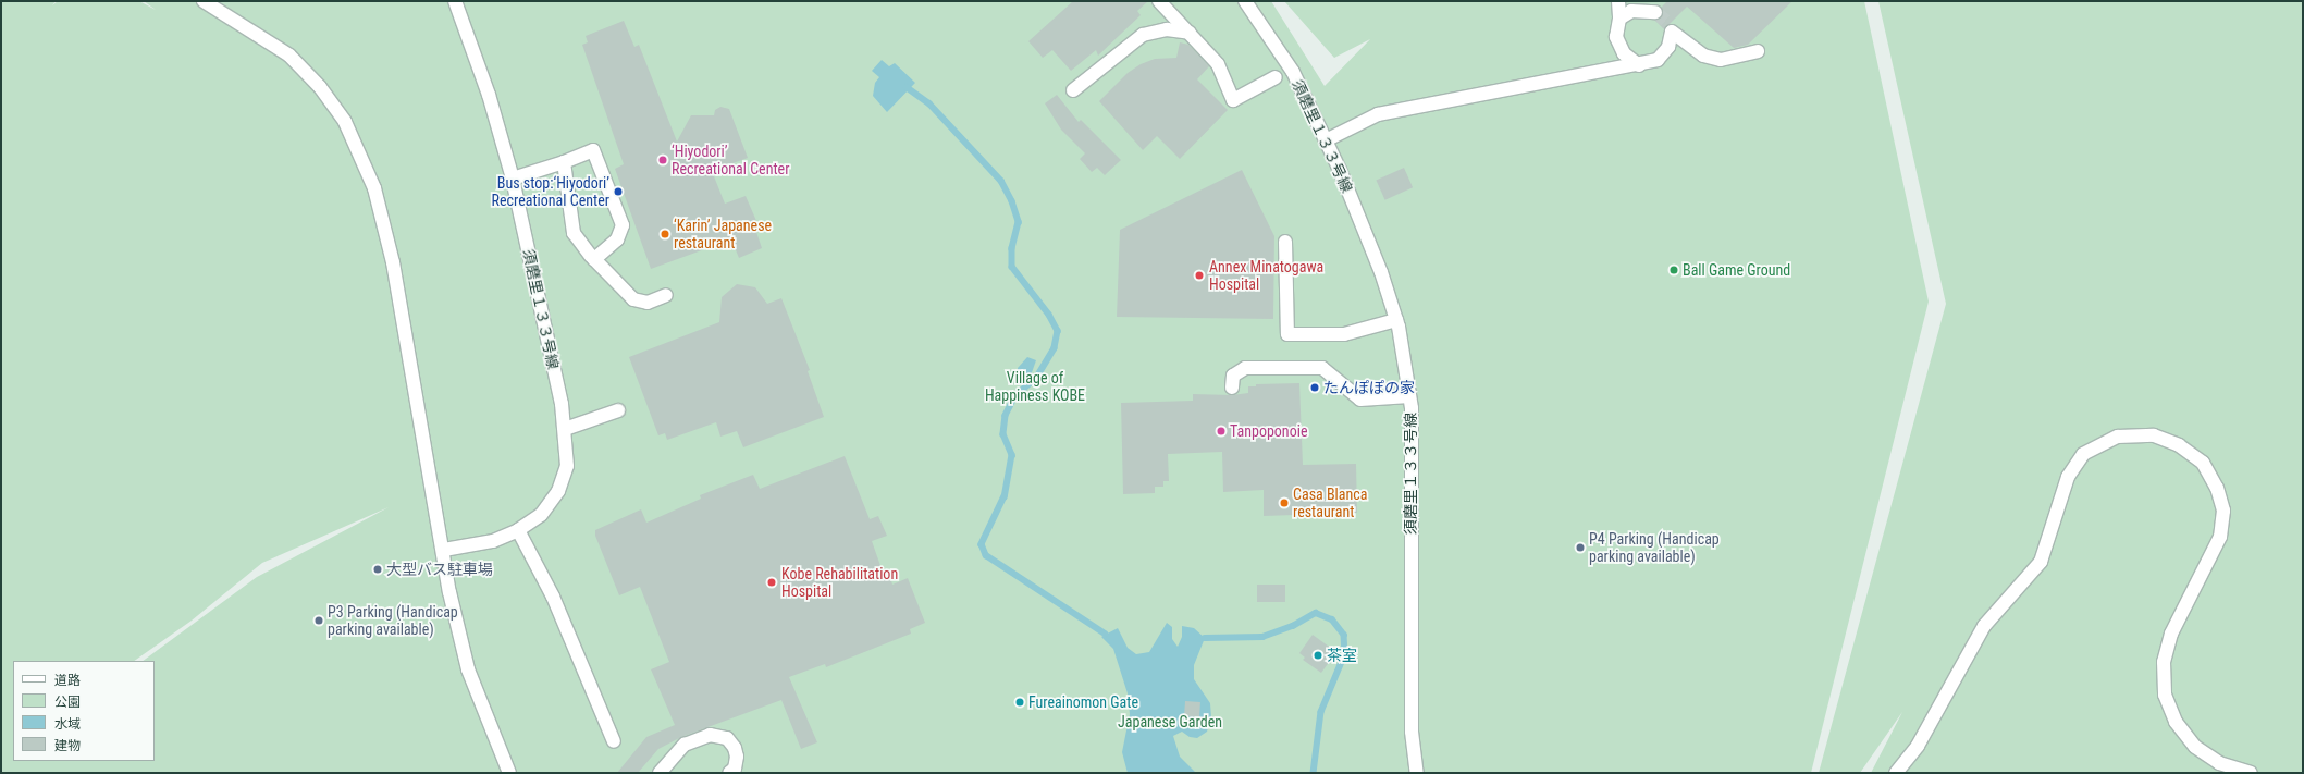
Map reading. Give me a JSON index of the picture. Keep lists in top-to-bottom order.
{
  "streets": {
    "street": ["須磨里１３３号線"]
  },
  "parks": ["Village of Happiness KOBE", "Japanese Garden"],
  "places": [
    "‘Hiyodori’ Recreational Center",
    "Bus stop:‘Hiyodori’ Recreational Center",
    "‘Karin’ Japanese restaurant",
    "Ball Game Ground",
    "Annex Minatogawa Hospital",
    "たんぽぽの家",
    "Tanpoponoie",
    "Casa Blanca restaurant",
    "P4 Parking (Handicap parking available)",
    "大型バス駐車場",
    "Kobe Rehabilitation Hospital",
    "P3 Parking (Handicap parking available)",
    "茶室",
    "Fureainomon Gate"
  ],
  "legend": [
    "道路",
    "公園",
    "水域",
    "建物"
  ]
}
